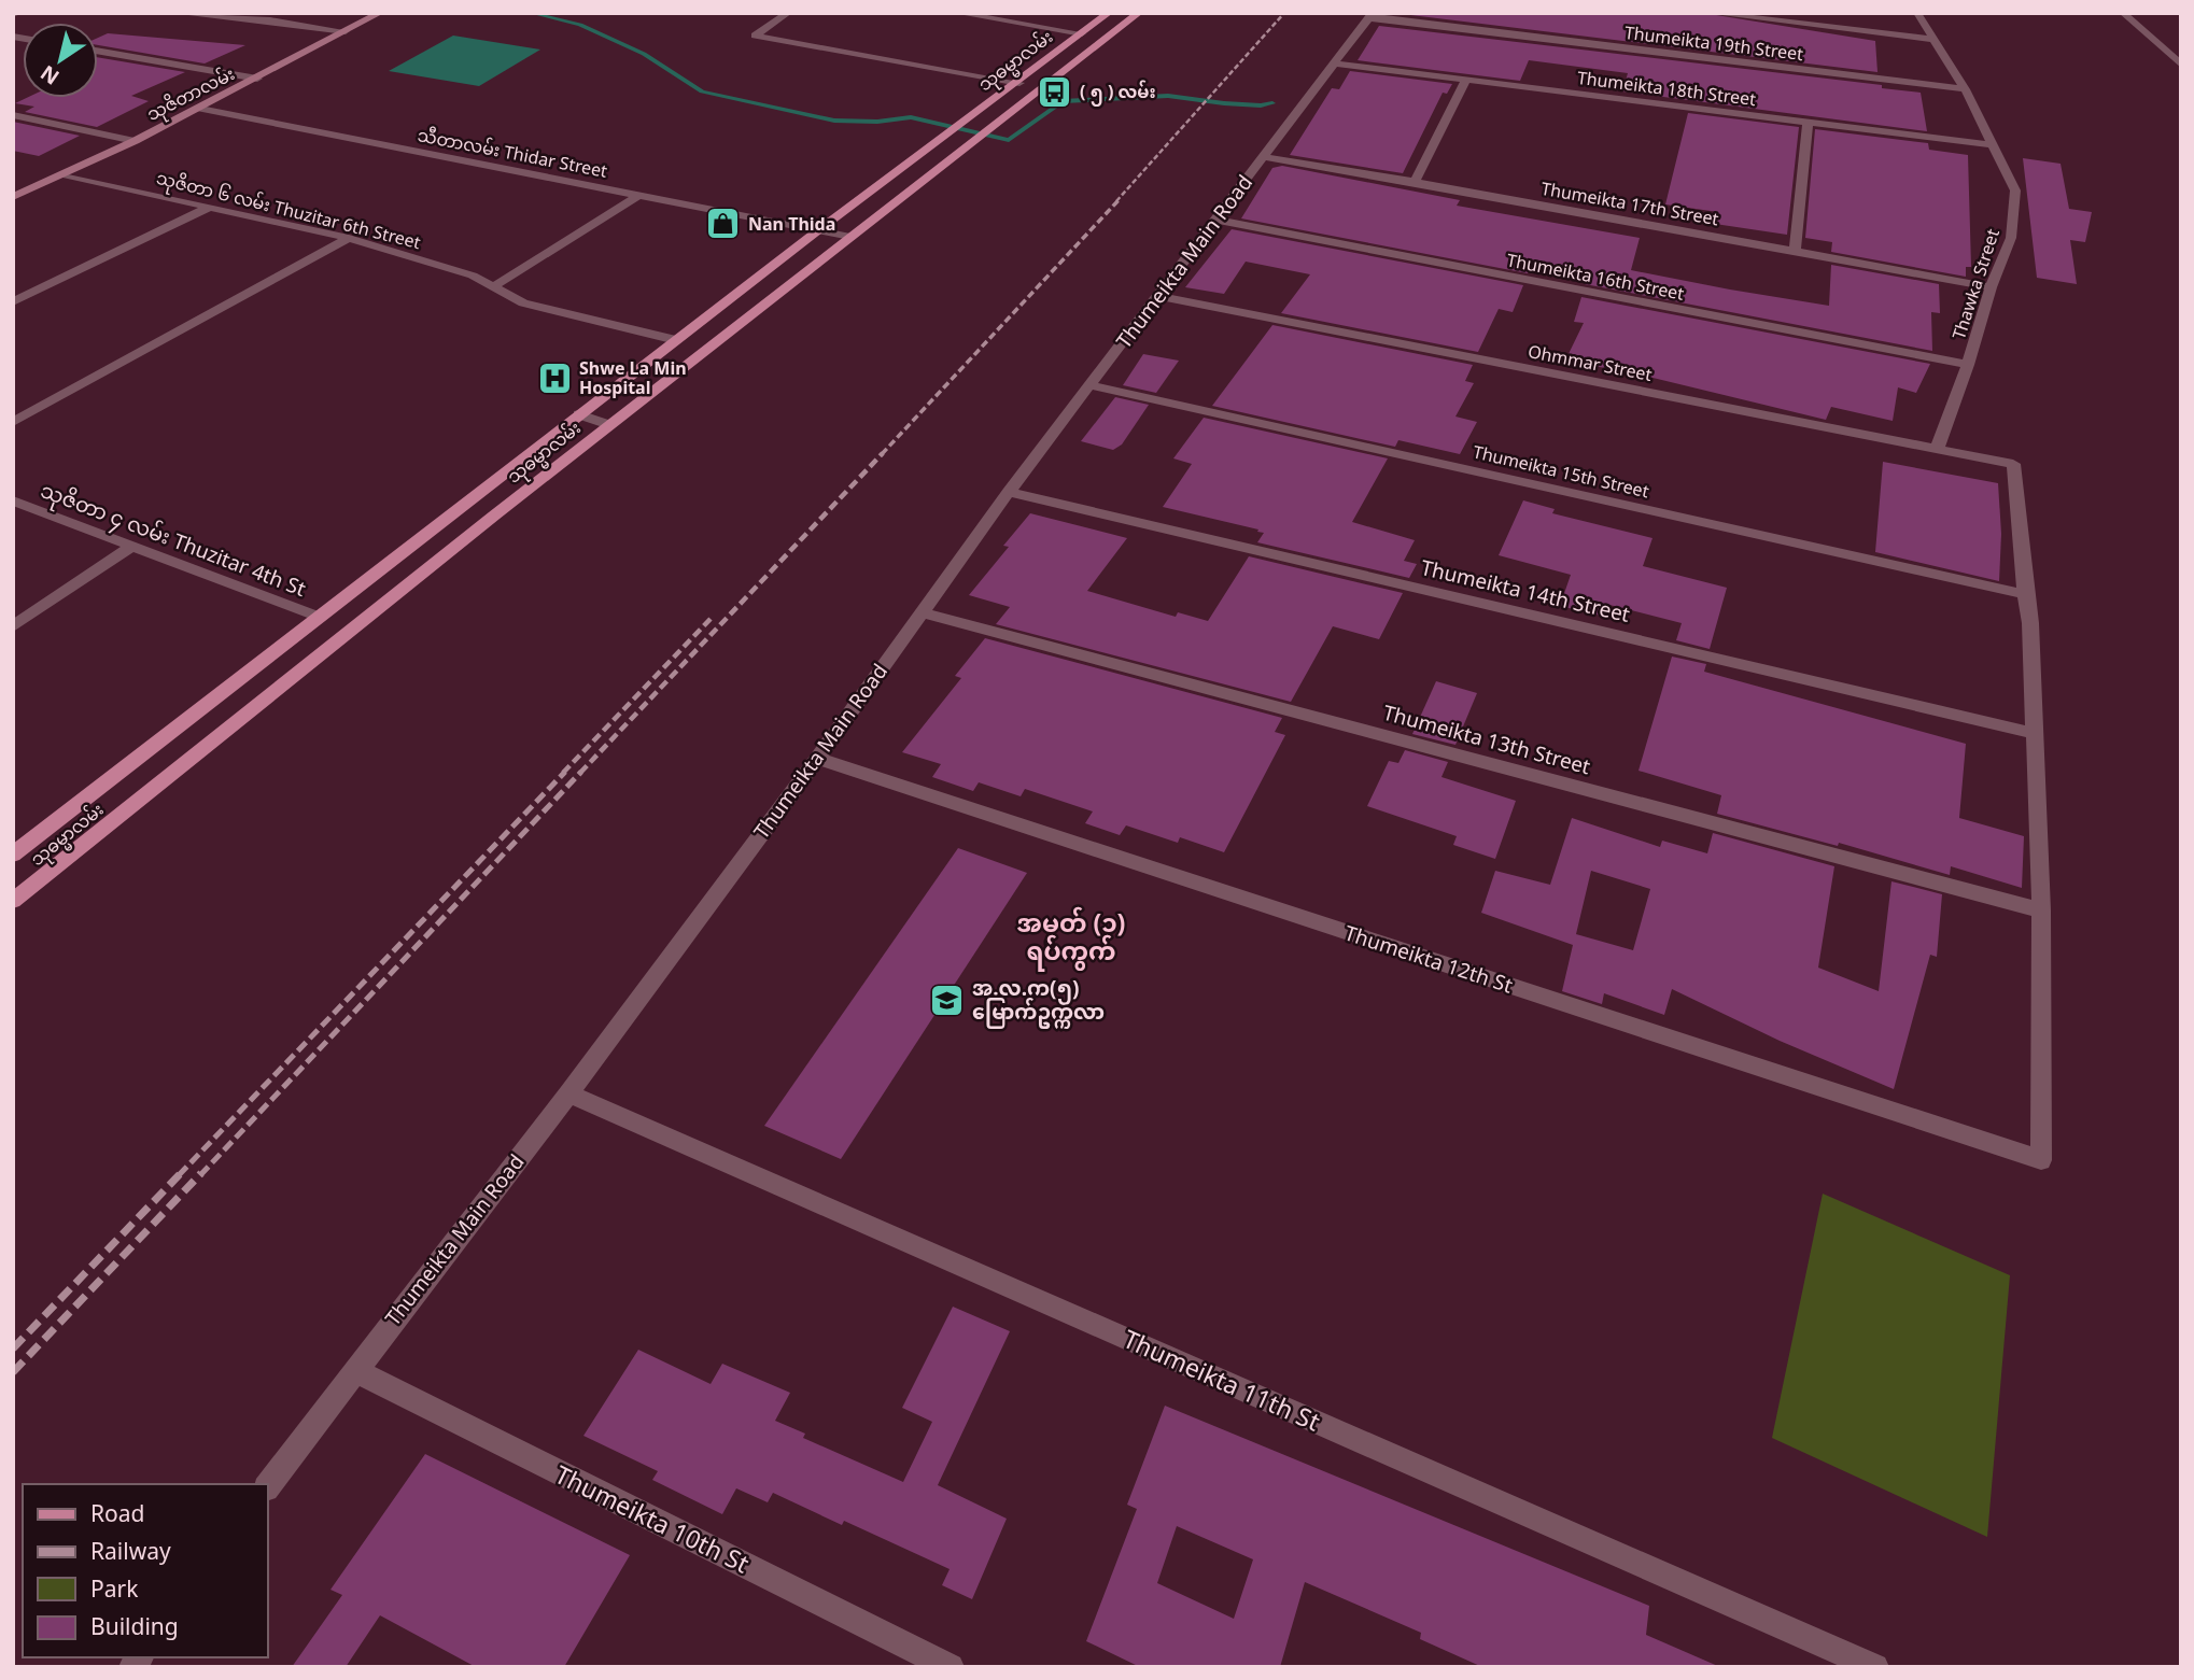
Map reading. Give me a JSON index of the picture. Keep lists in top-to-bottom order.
{
  "streets": {
    "main road": ["သုဓမ္မာလမ်း", "သုဇိတာလမ်း"],
    "street": [
      "Thumeikta 19th Street",
      "Thumeikta 18th Street",
      "သီတာလမ်း Thidar Street",
      "Thumeikta 17th Street",
      "သုဇိတာ ၆ လမ်း Thuzitar 6th Street",
      "Thumeikta Main Road",
      "Thumeikta 16th Street",
      "Thawka Street",
      "Ohmmar Street",
      "Thumeikta 15th Street",
      "သုဇိတာ ၄ လမ်း Thuzitar 4th St",
      "Thumeikta 14th Street",
      "Thumeikta 13th Street",
      "Thumeikta 12th St",
      "Thumeikta 11th St",
      "Thumeikta 10th St"
    ]
  },
  "crossings": [
    ["Thumeikta 19th Street", "Thumeikta Main Road"],
    ["Thumeikta 19th Street", "Thawka Street"],
    ["သုဓမ္မာလမ်း", "သီတာလမ်း Thidar Street"],
    ["သုဓမ္မာလမ်း", "သုဇိတာ ၆ လမ်း Thuzitar 6th Street"],
    ["သုဓမ္မာလမ်း", "သုဇိတာ ၄ လမ်း Thuzitar 4th St"],
    ["Thumeikta 18th Street", "Thumeikta Main Road"],
    ["Thumeikta 18th Street", "Thawka Street"],
    ["သုဇိတာလမ်း", "သီတာလမ်း Thidar Street"],
    ["သုဇိတာလမ်း", "သုဇိတာ ၆ လမ်း Thuzitar 6th Street"],
    ["Thumeikta 17th Street", "Thumeikta Main Road"],
    ["Thumeikta 17th Street", "Thawka Street"],
    ["Thumeikta Main Road", "Thumeikta 16th Street"],
    ["Thumeikta Main Road", "Ohmmar Street"],
    ["Thumeikta Main Road", "Thumeikta 15th Street"],
    ["Thumeikta Main Road", "Thumeikta 14th Street"],
    ["Thumeikta Main Road", "Thumeikta 13th Street"],
    ["Thumeikta Main Road", "Thumeikta 12th St"],
    ["Thumeikta Main Road", "Thumeikta 11th St"],
    ["Thumeikta Main Road", "Thumeikta 10th St"],
    ["Thumeikta 16th Street", "Thawka Street"],
    ["Thawka Street", "Ohmmar Street"],
    ["Ohmmar Street", "Thumeikta 15th Street"],
    ["Thumeikta 13th Street", "Thumeikta 12th St"]
  ],
  "districts": ["အမှတ် (၁) ရပ်ကွက်"],
  "places": {
    "bus stop": ["( ၅ ) လမ်း"],
    "shop": ["Nan Thida"],
    "hospital": ["Shwe La Min Hospital"],
    "school or university": ["အ.လ.က(၅) မြောက်ဥက္ကလာ"]
  },
  "legend": [
    "Road",
    "Railway",
    "Park",
    "Building"
  ],
  "north": "bottom left"
}
